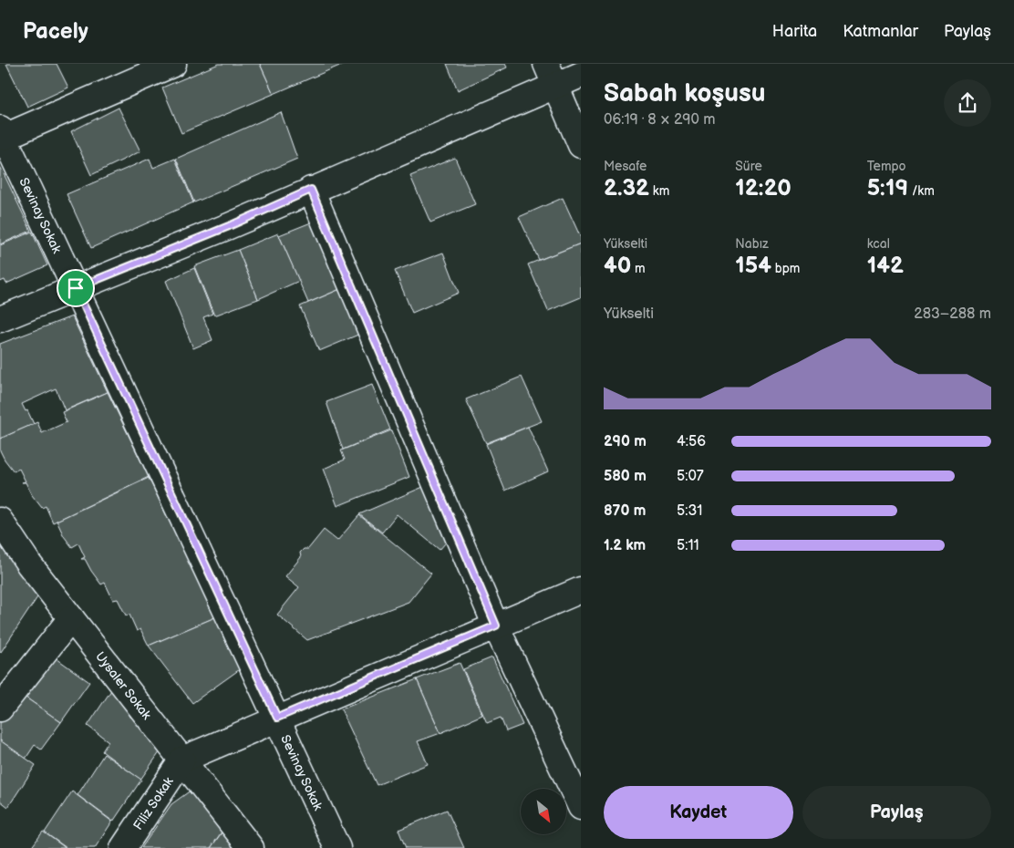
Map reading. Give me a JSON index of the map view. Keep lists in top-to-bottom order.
{
  "streets": {
    "street": ["Sevinay Sokak", "Uysaler Sokak", "Filiz Sokak"]
  },
  "crossings": [
    ["Uysaler Sokak", "Filiz Sokak"]
  ],
  "north": "bottom right",
  "page": {
    "header": "Pacely",
    "nav": ["Harita", "Katmanlar", "Paylaş"],
    "heading": ["Sabah koşusu", "06:19 · 8 × 290 m"],
    "stats": [
      ["Mesafe", "2.32 km"],
      ["Süre", "12:20"],
      ["Tempo", "5:19 /km"],
      ["Yükselti", "40 m"],
      ["Nabız", "154 bpm"],
      ["kcal", "142"]
    ],
    "chart": ["Yükselti", "283–288 m"],
    "list": [
      {
        "name": "290 m",
        "note": "4:56"
      },
      {
        "name": "580 m",
        "note": "5:07"
      },
      {
        "name": "870 m",
        "note": "5:31"
      },
      {
        "name": "1.2 km",
        "note": "5:11"
      }
    ],
    "buttons": ["Kaydet", "Paylaş"]
  }
}
